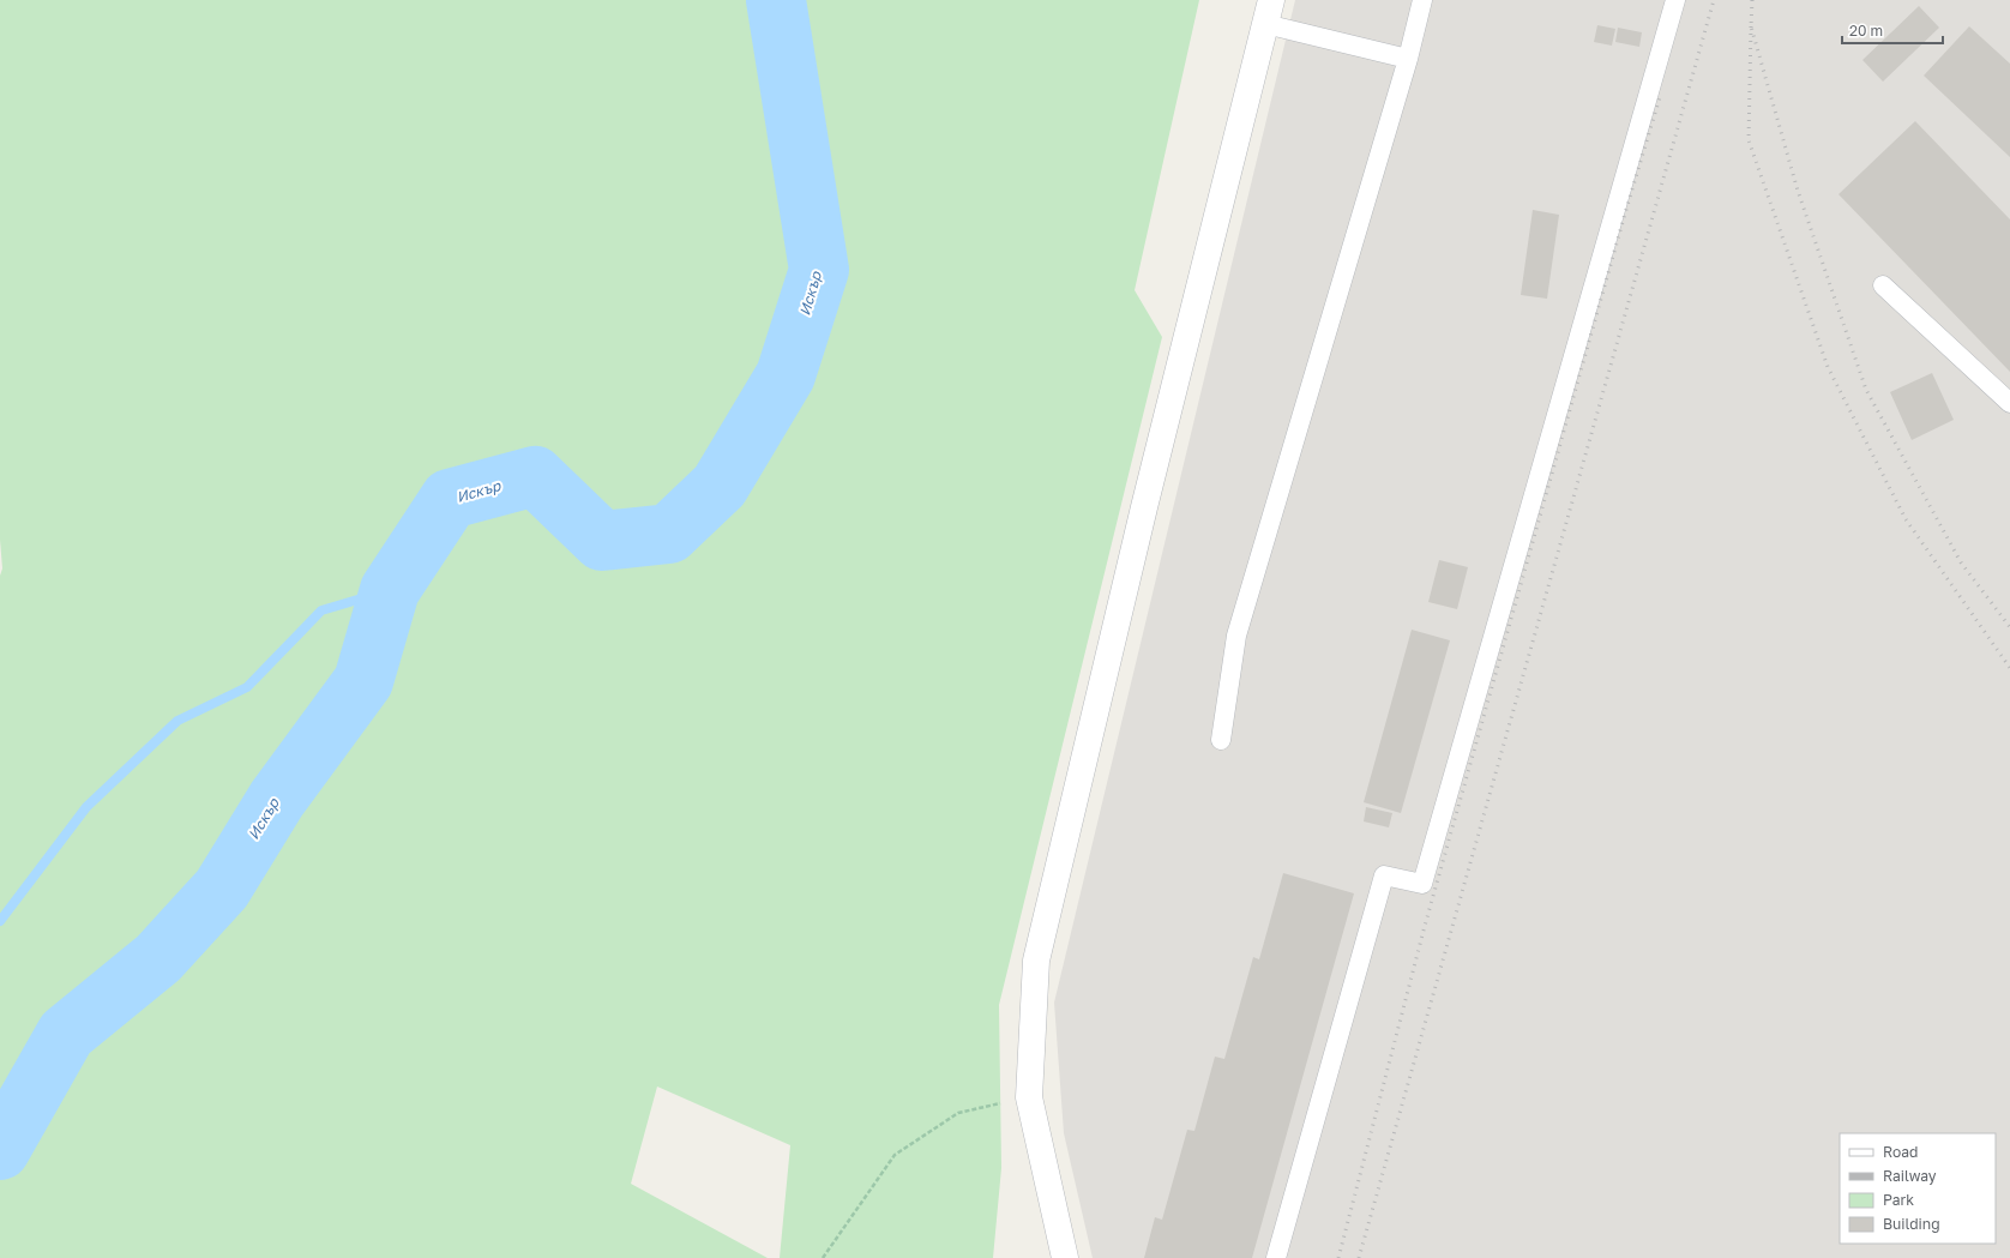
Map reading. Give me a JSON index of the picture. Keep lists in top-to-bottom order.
{
  "water": ["Искър"],
  "legend": [
    "Road",
    "Railway",
    "Park",
    "Building"
  ],
  "scale_bar": "20 m"
}
